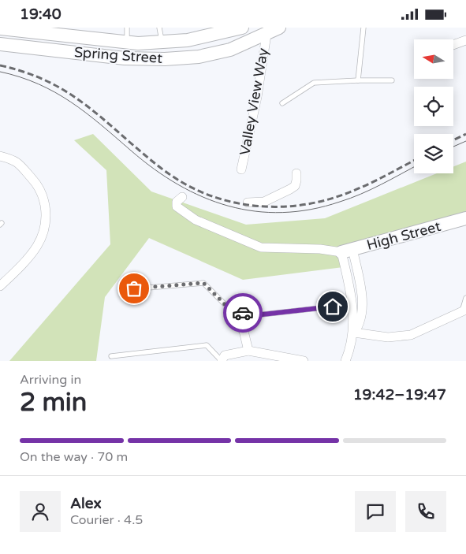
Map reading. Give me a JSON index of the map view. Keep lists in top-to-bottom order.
{
  "streets": {
    "main road": ["Spring Street", "High Street"],
    "street": ["Valley View Way"]
  },
  "crossings": [
    ["Spring Street", "Valley View Way"]
  ],
  "north": "left",
  "page": {
    "status": "19:40",
    "heading": ["2 min", "Arriving in", "19:42–19:47"],
    "panel": ["Alex", "Courier · 4.5"],
    "bar": "On the way · 70 m"
  }
}
